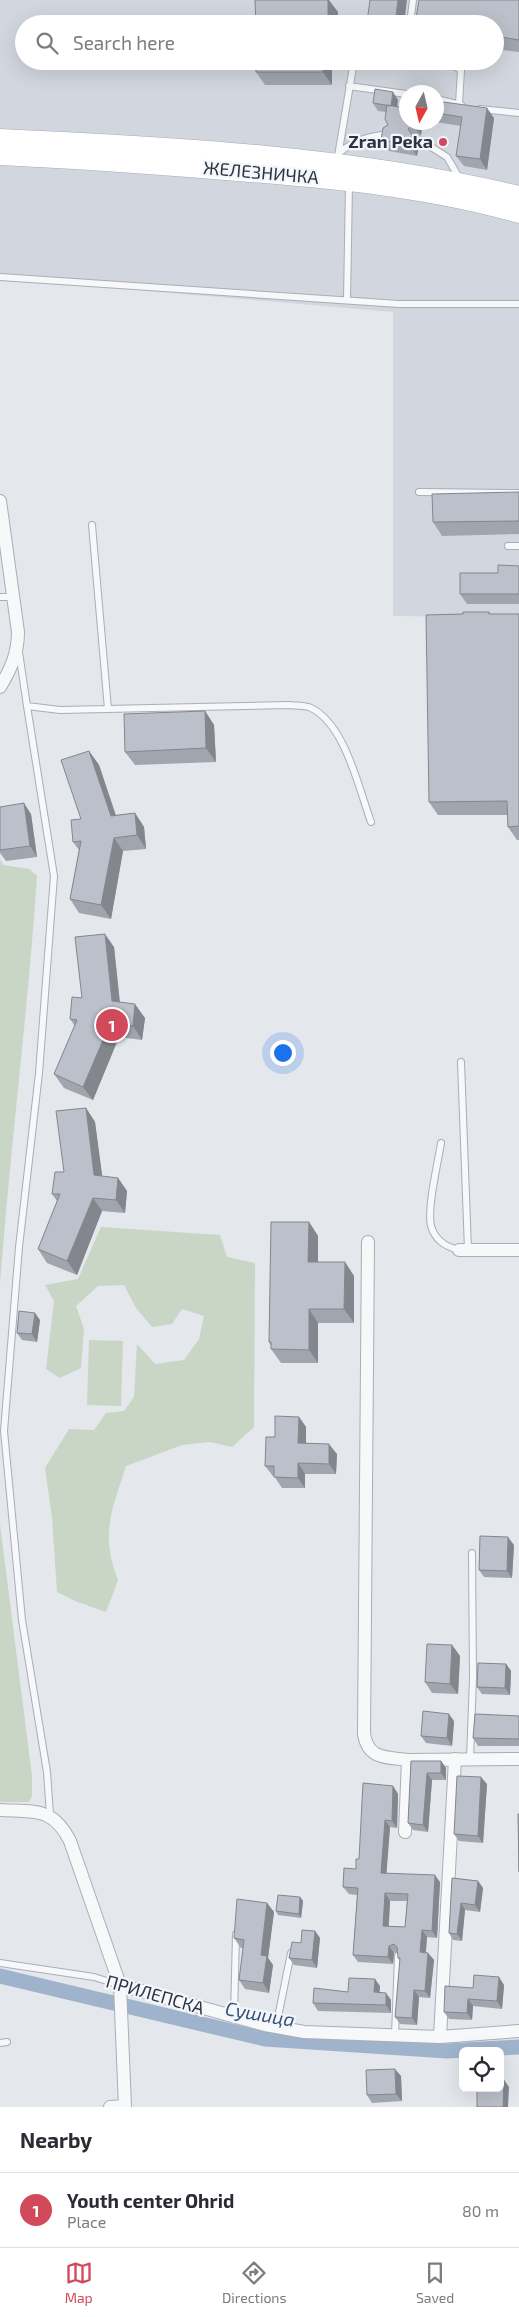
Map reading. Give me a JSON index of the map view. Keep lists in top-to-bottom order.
{
  "streets": {
    "main road": ["ЖЕЛЕЗНИЧКА"],
    "street": ["ПРИЛЕПСКА"]
  },
  "water": ["Сушица"],
  "places": ["Zran Peka"],
  "north": "bottom",
  "page": {
    "search": "Search here",
    "pins": "1",
    "heading": "Nearby",
    "list": [
      {
        "mark": "1",
        "name": "Youth center Ohrid",
        "note": "Place",
        "value": "80 m"
      }
    ],
    "nav": ["Map", "Directions", "Saved"]
  }
}
